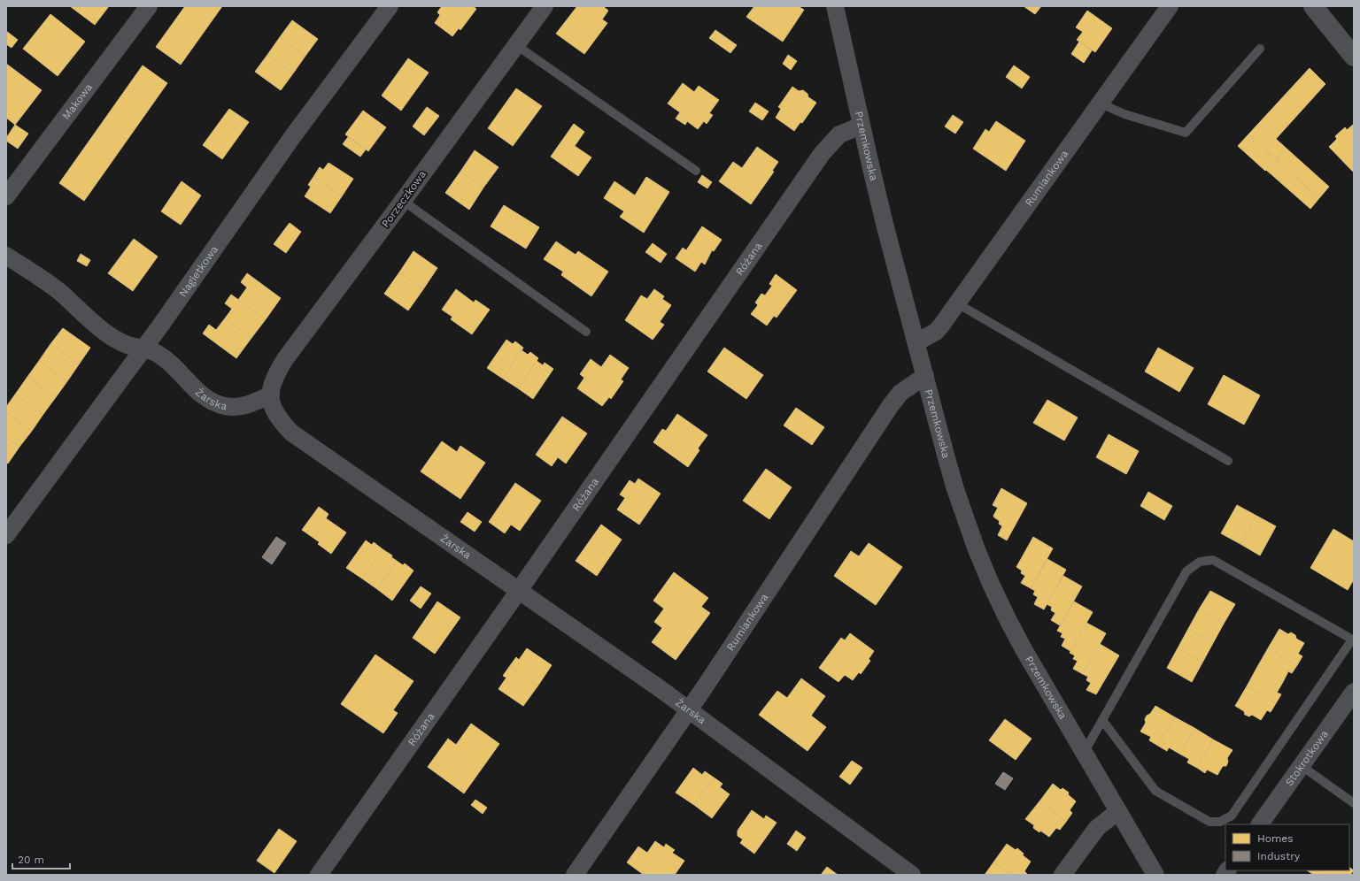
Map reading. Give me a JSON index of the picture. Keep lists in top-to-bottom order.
{
  "streets": {
    "street": [
      "Makowa",
      "Przemkowska",
      "Rumiankowa",
      "Porzeczkowa",
      "Różana",
      "Nagietkowa",
      "Żarska",
      "Stokrotkowa"
    ]
  },
  "crossings": [
    ["Przemkowska", "Rumiankowa"],
    ["Przemkowska", "Różana"],
    ["Rumiankowa", "Żarska"],
    ["Porzeczkowa", "Żarska"],
    ["Różana", "Żarska"],
    ["Nagietkowa", "Żarska"]
  ],
  "legend": ["Homes", "Industry"],
  "scale_bar": "20 m"
}
